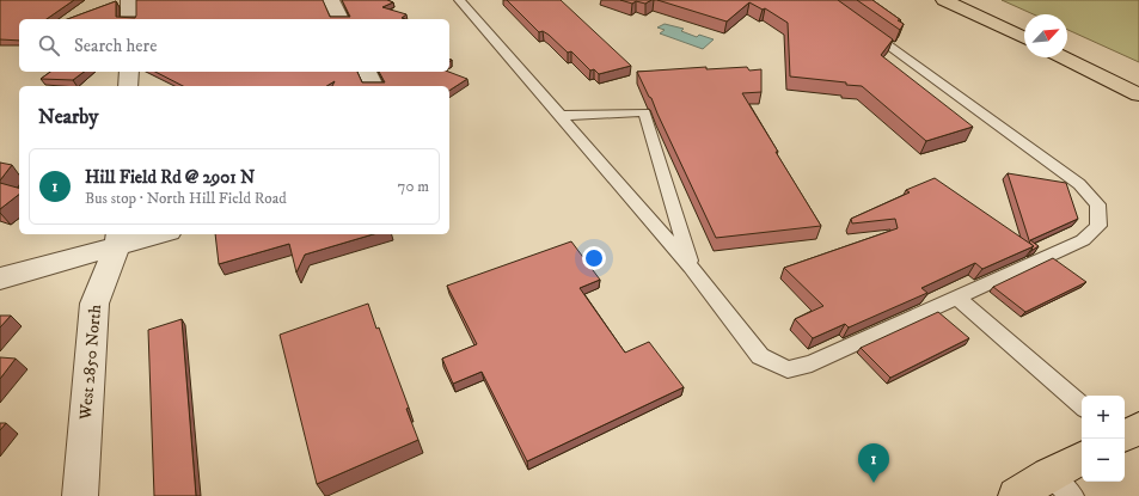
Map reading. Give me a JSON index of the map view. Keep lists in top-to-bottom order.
{
  "streets": {
    "street": ["West 2850 North"]
  },
  "north": "top right",
  "page": {
    "search": "Search here",
    "heading": "Nearby",
    "list": [
      {
        "mark": "1",
        "name": "Hill Field Rd @ 2901 N",
        "note": "Bus stop · North Hill Field Road",
        "value": "70 m"
      }
    ],
    "map_buttons": ["+", "−"],
    "pins": "1"
  }
}
